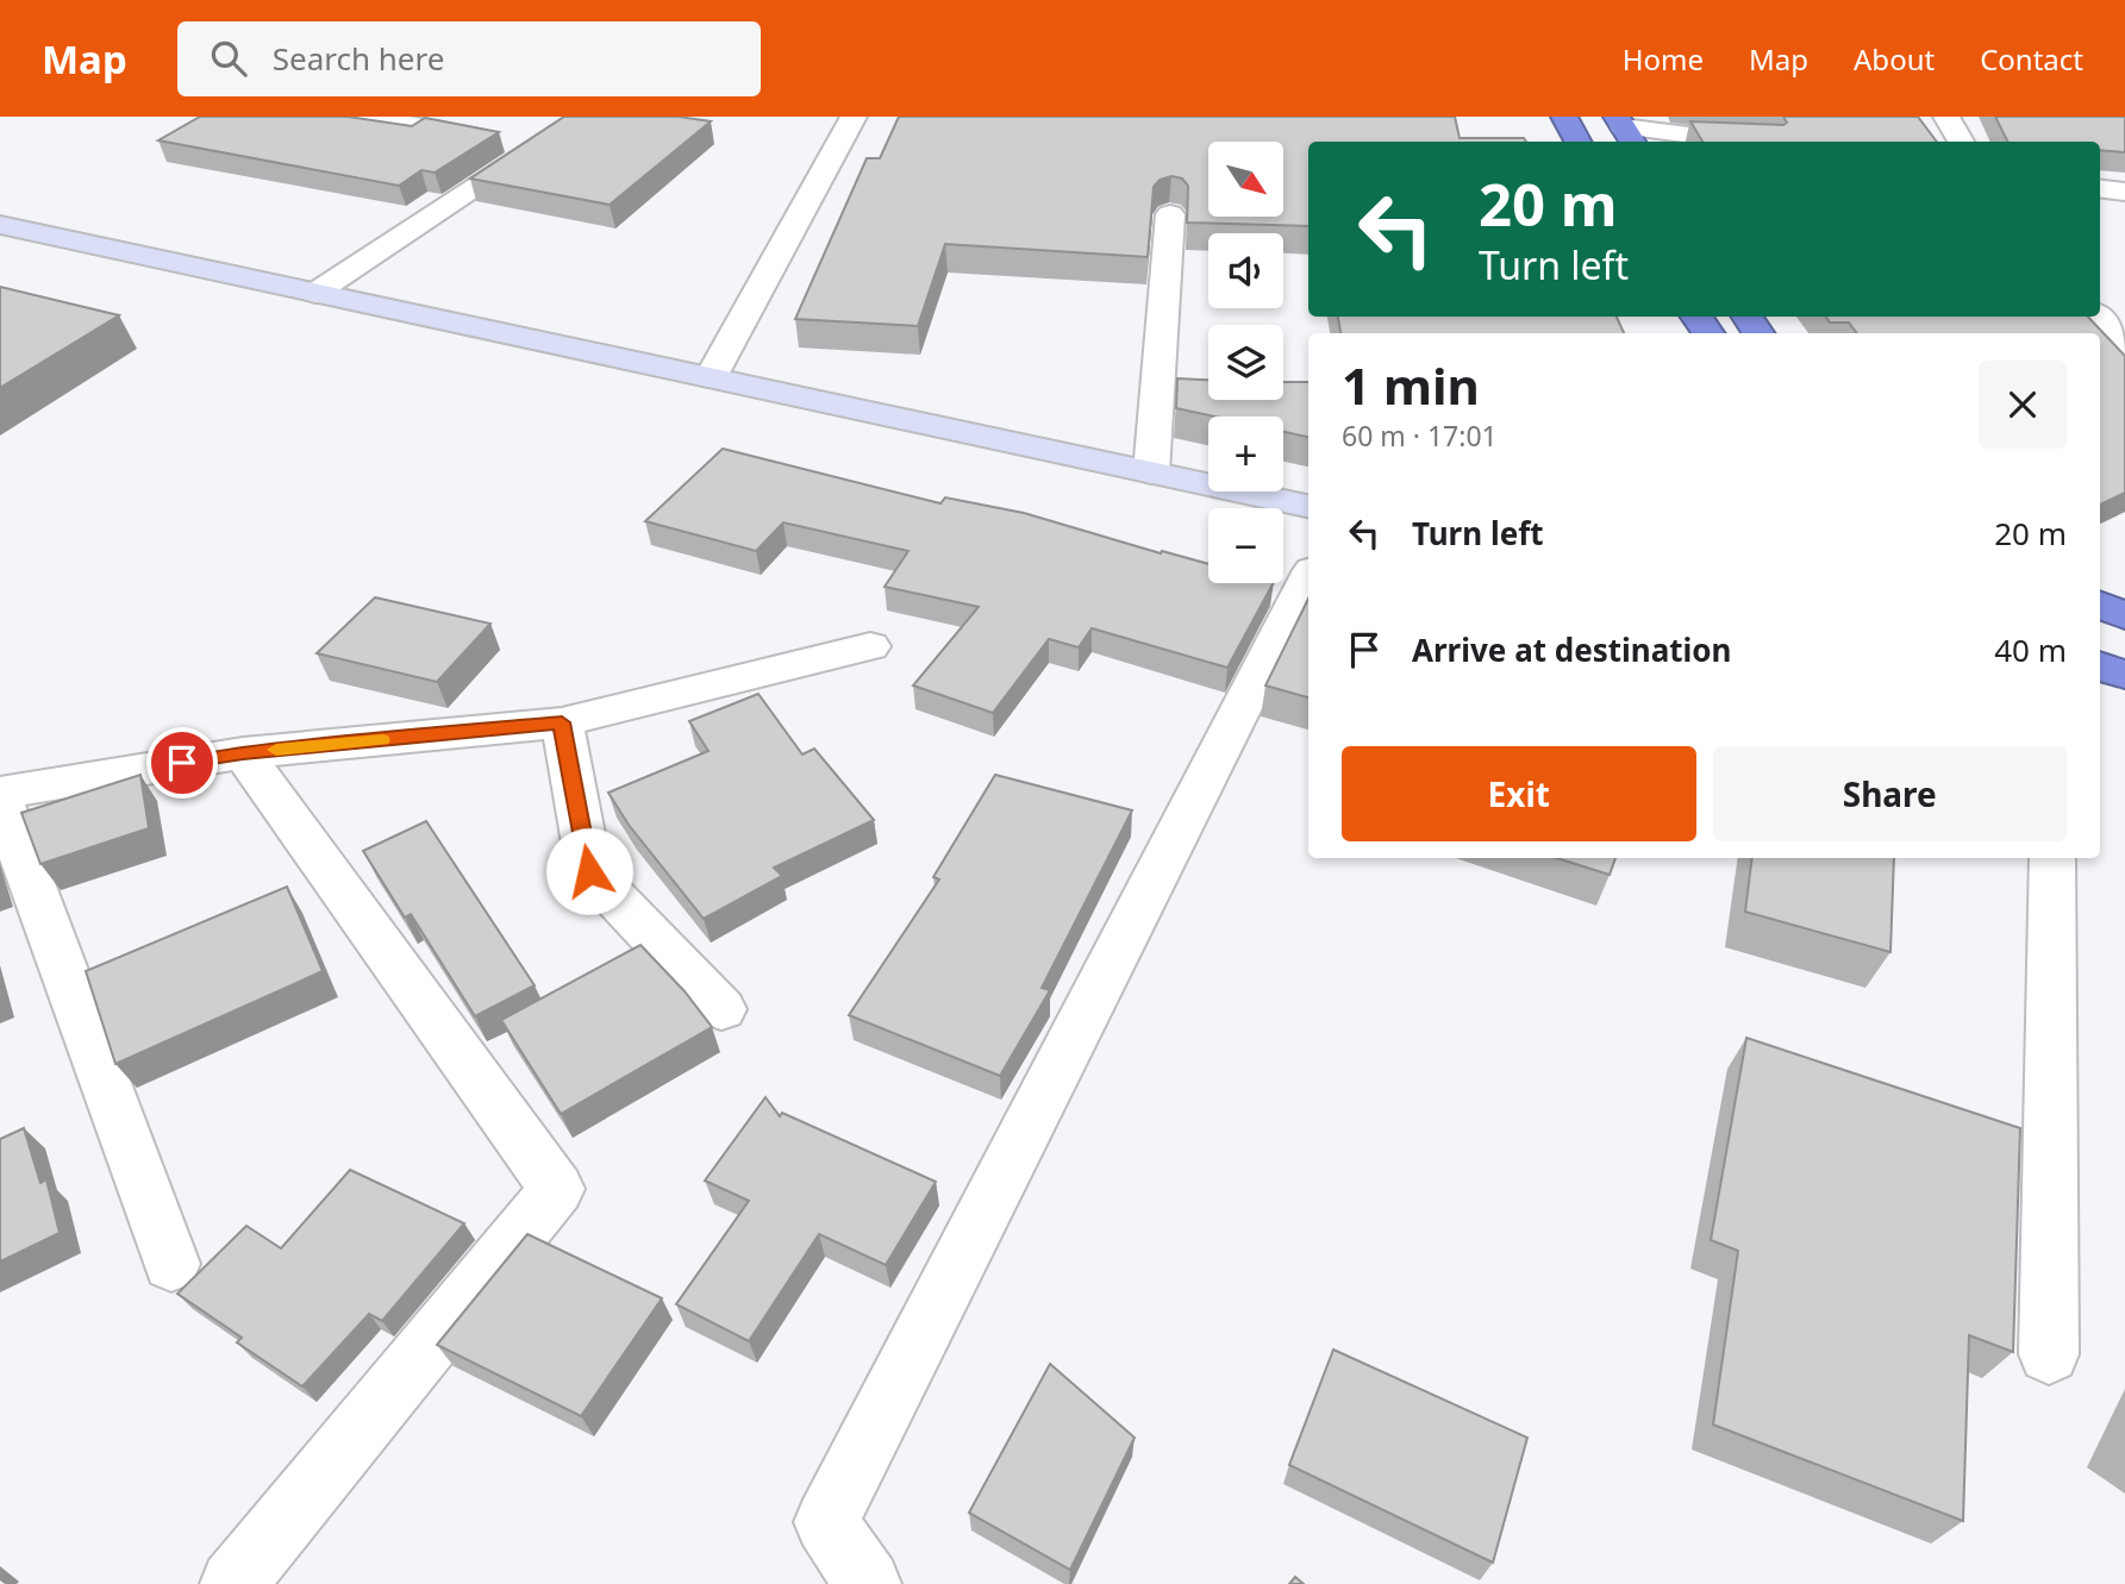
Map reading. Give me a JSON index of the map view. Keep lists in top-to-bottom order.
{
  "north": "bottom right",
  "page": {
    "header": "Map",
    "search": "Search here",
    "nav": [
      "Home",
      "Map",
      "About",
      "Contact"
    ],
    "map_buttons": ["+", "−"],
    "turn": ["20 m", "Turn left"],
    "heading": ["1 min", "60 m · 17:01"],
    "list": [
      {
        "name": "Turn left",
        "value": "20 m"
      },
      {
        "name": "Arrive at destination",
        "value": "40 m"
      }
    ],
    "buttons": ["Exit", "Share"]
  }
}
